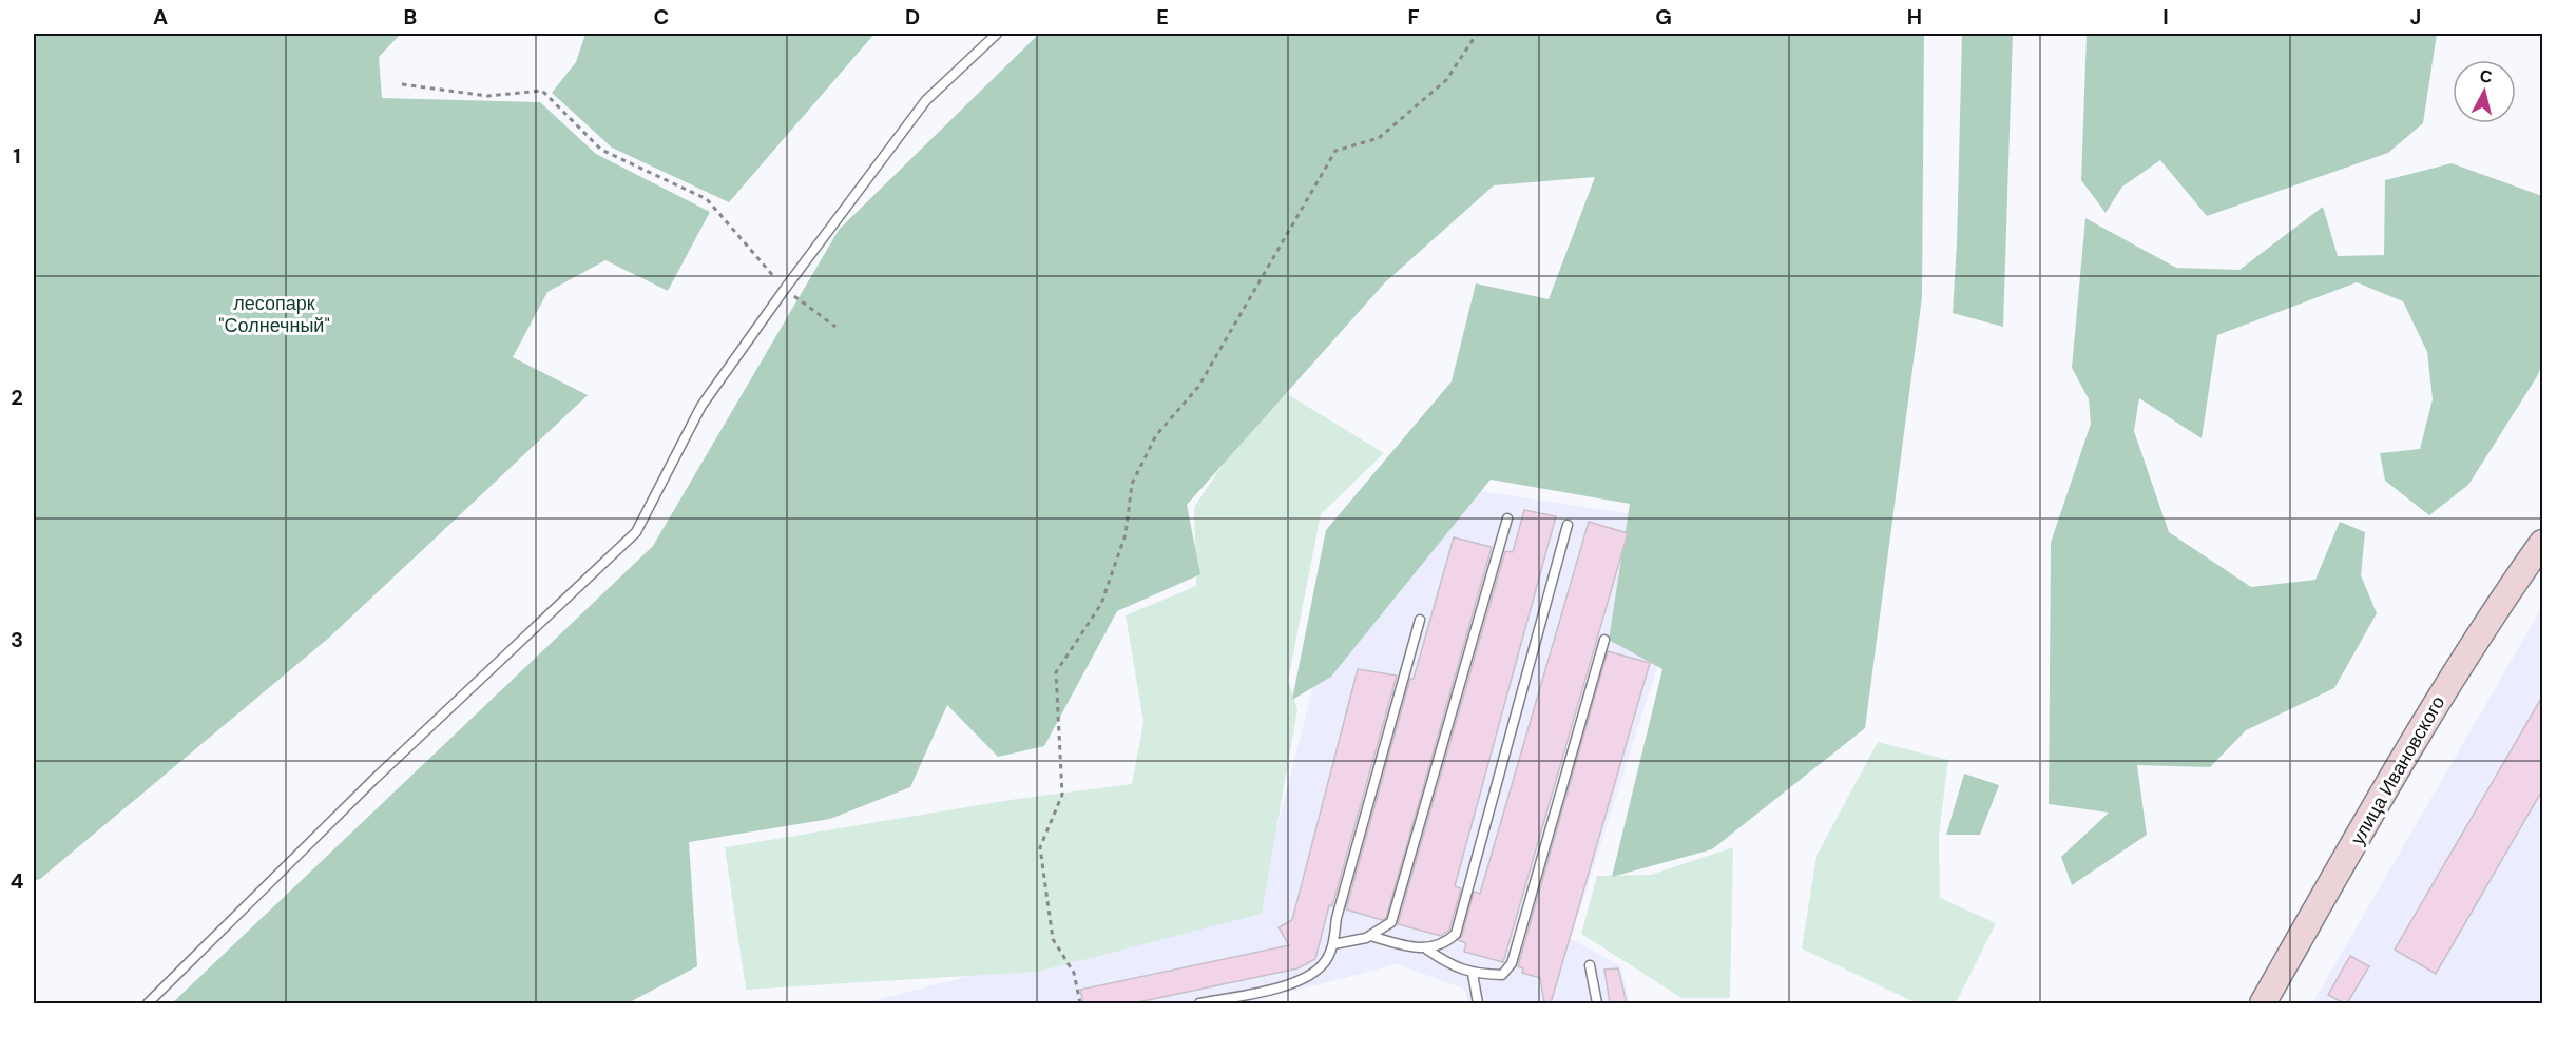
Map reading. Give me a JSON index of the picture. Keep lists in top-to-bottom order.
{
  "streets": {
    "main road": ["улица Ивановского"]
  },
  "parks": ["лесопарк \"Солнечный\""],
  "north": "top",
  "grid": {
    "columns": [
      "A",
      "B",
      "C",
      "D",
      "E",
      "F",
      "G",
      "H",
      "I",
      "J"
    ],
    "rows": [
      "1",
      "2",
      "3",
      "4"
    ]
  }
}
